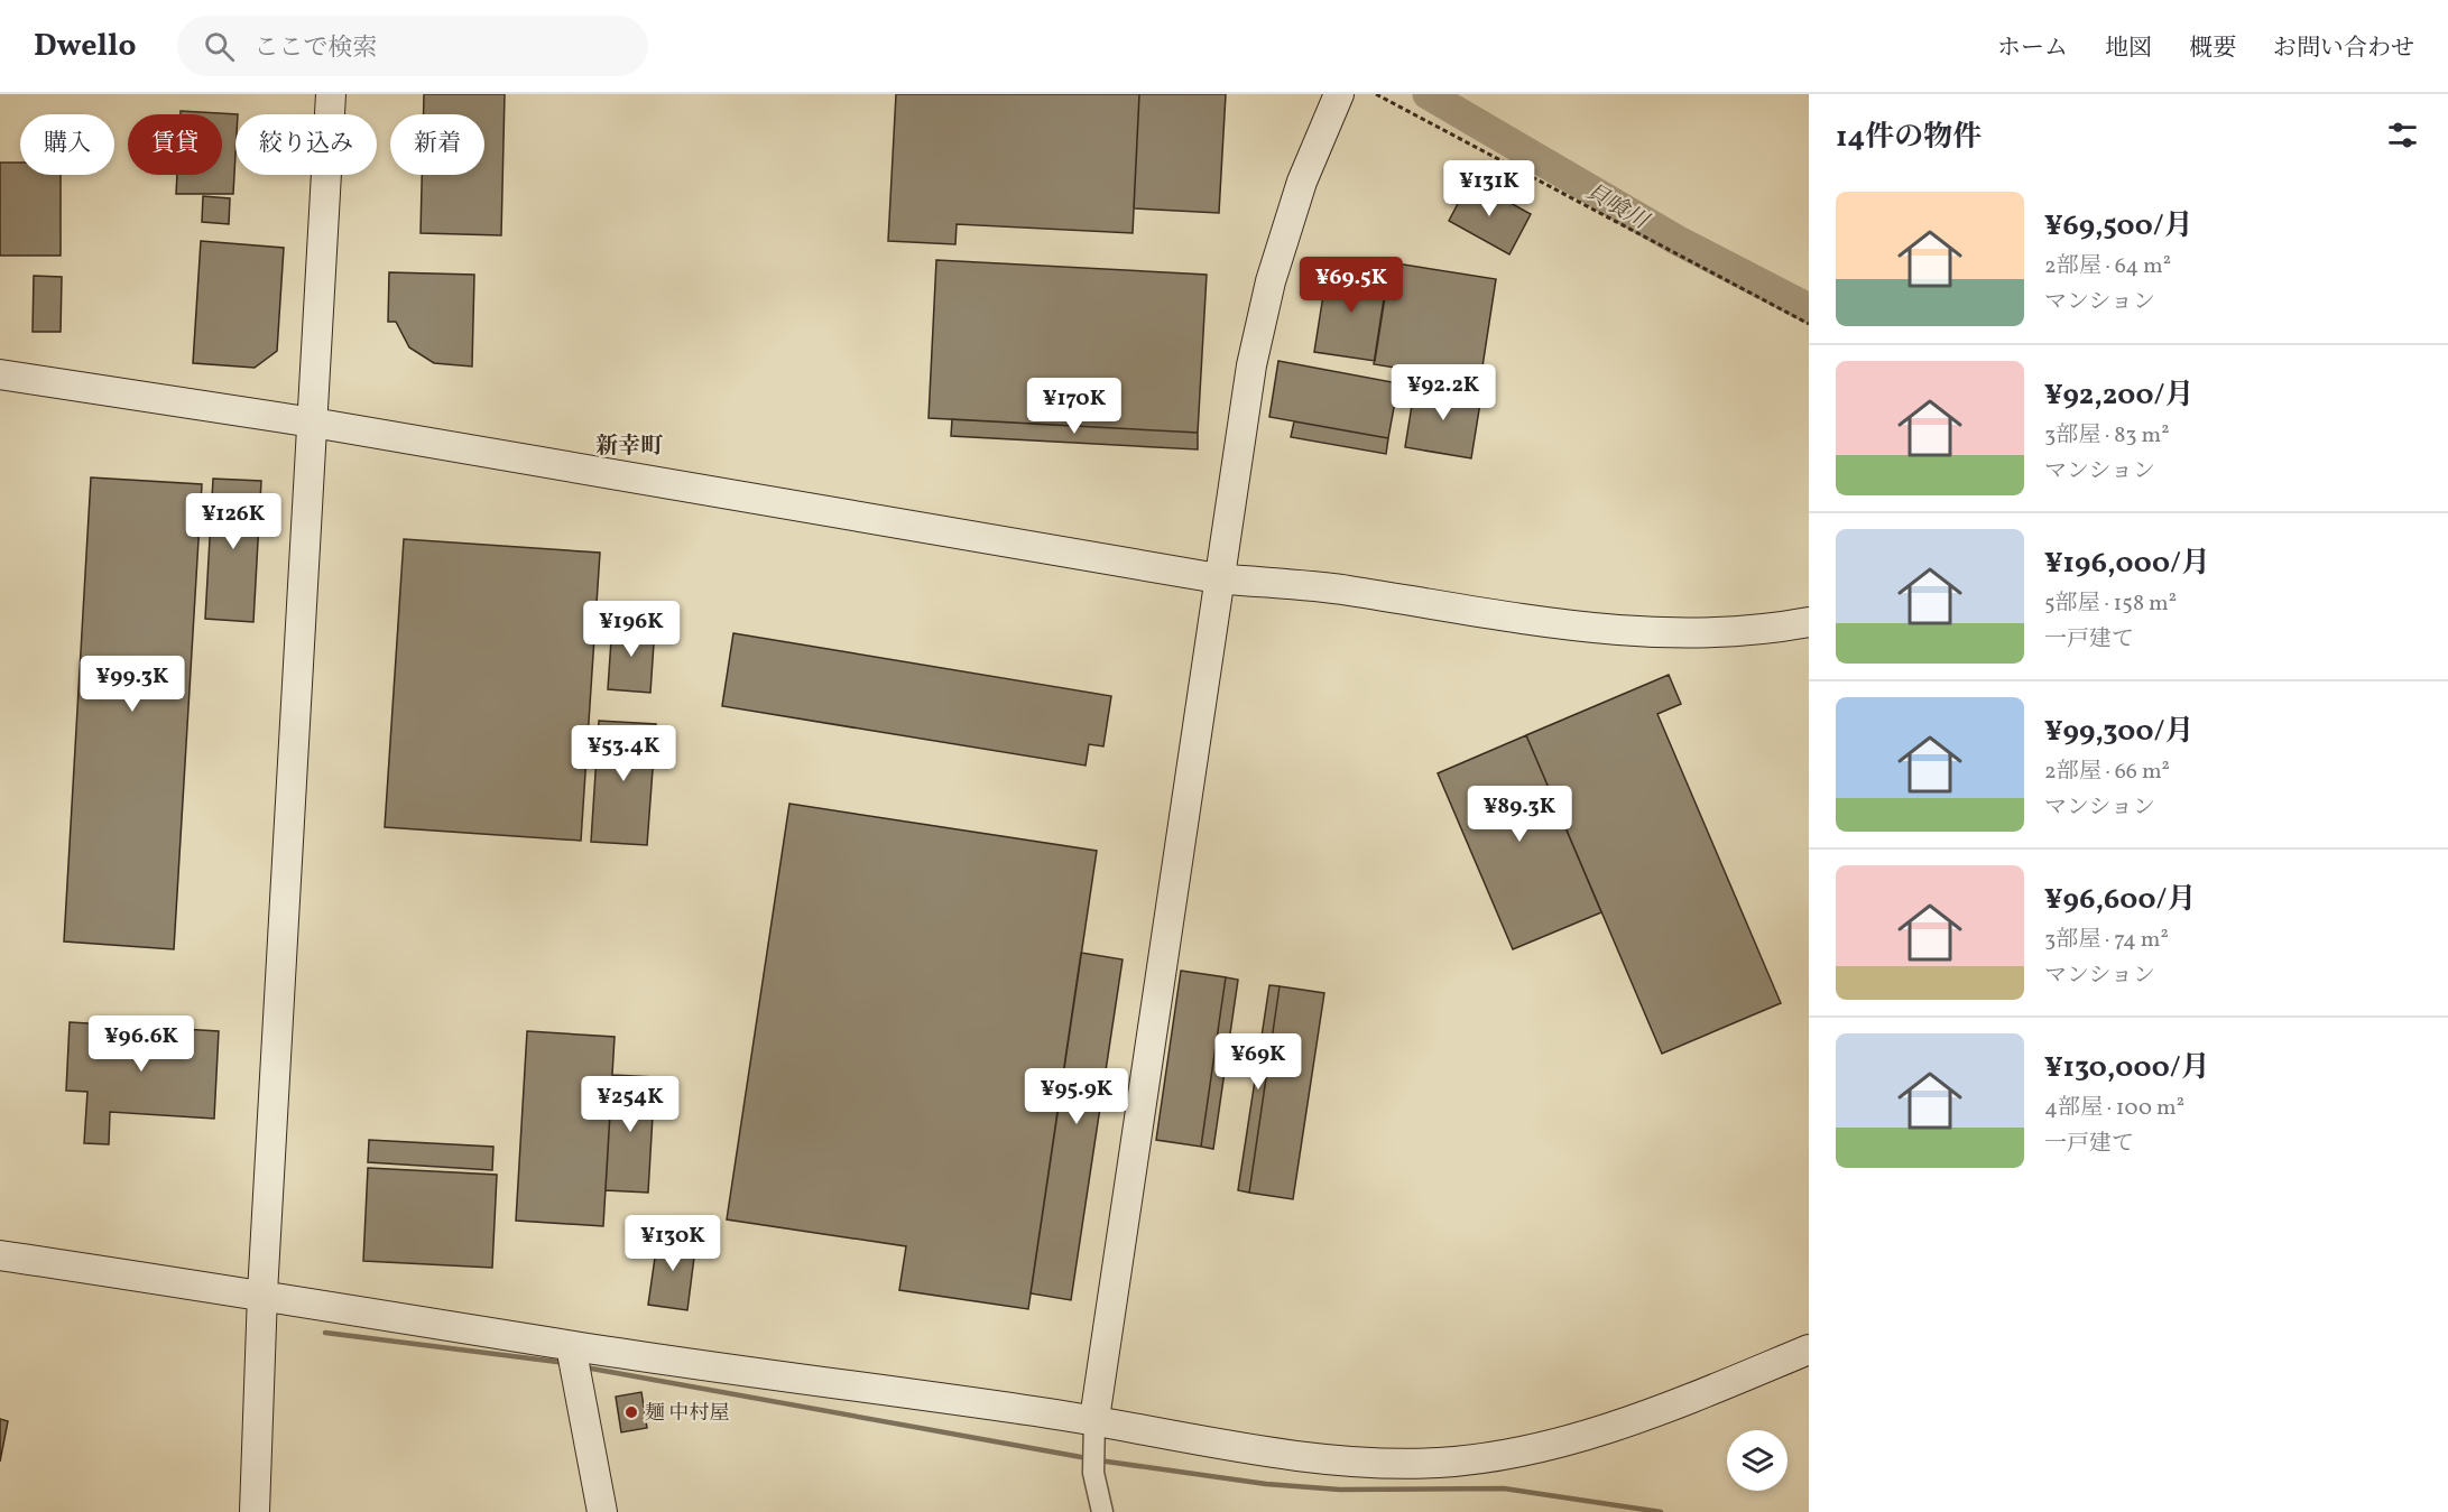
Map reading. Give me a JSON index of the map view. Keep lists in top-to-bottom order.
{
  "districts": ["新幸町"],
  "water": ["貝喰川"],
  "places": ["麺 中村屋"],
  "page": {
    "header": "Dwello",
    "search": "ここで検索",
    "nav": [
      "ホーム",
      "地図",
      "概要",
      "お問い合わせ"
    ],
    "heading": "14件の物件",
    "chip": [
      "購入",
      "賃貸",
      "絞り込み",
      "新着"
    ],
    "price": [
      "¥131K",
      "¥69.5K",
      "¥92.2K",
      "¥170K",
      "¥126K",
      "¥196K",
      "¥99.3K",
      "¥53.4K",
      "¥89.3K",
      "¥96.6K",
      "¥69K",
      "¥95.9K",
      "¥254K",
      "¥130K"
    ],
    "list": [
      {
        "name": "¥69,500/月",
        "note": "2部屋 · 64 m² · マンション"
      },
      {
        "name": "¥92,200/月",
        "note": "3部屋 · 83 m² · マンション"
      },
      {
        "name": "¥196,000/月",
        "note": "5部屋 · 158 m² · 一戸建て"
      },
      {
        "name": "¥99,300/月",
        "note": "2部屋 · 66 m² · マンション"
      },
      {
        "name": "¥96,600/月",
        "note": "3部屋 · 74 m² · マンション"
      },
      {
        "name": "¥130,000/月",
        "note": "4部屋 · 100 m² · 一戸建て"
      }
    ]
  }
}
